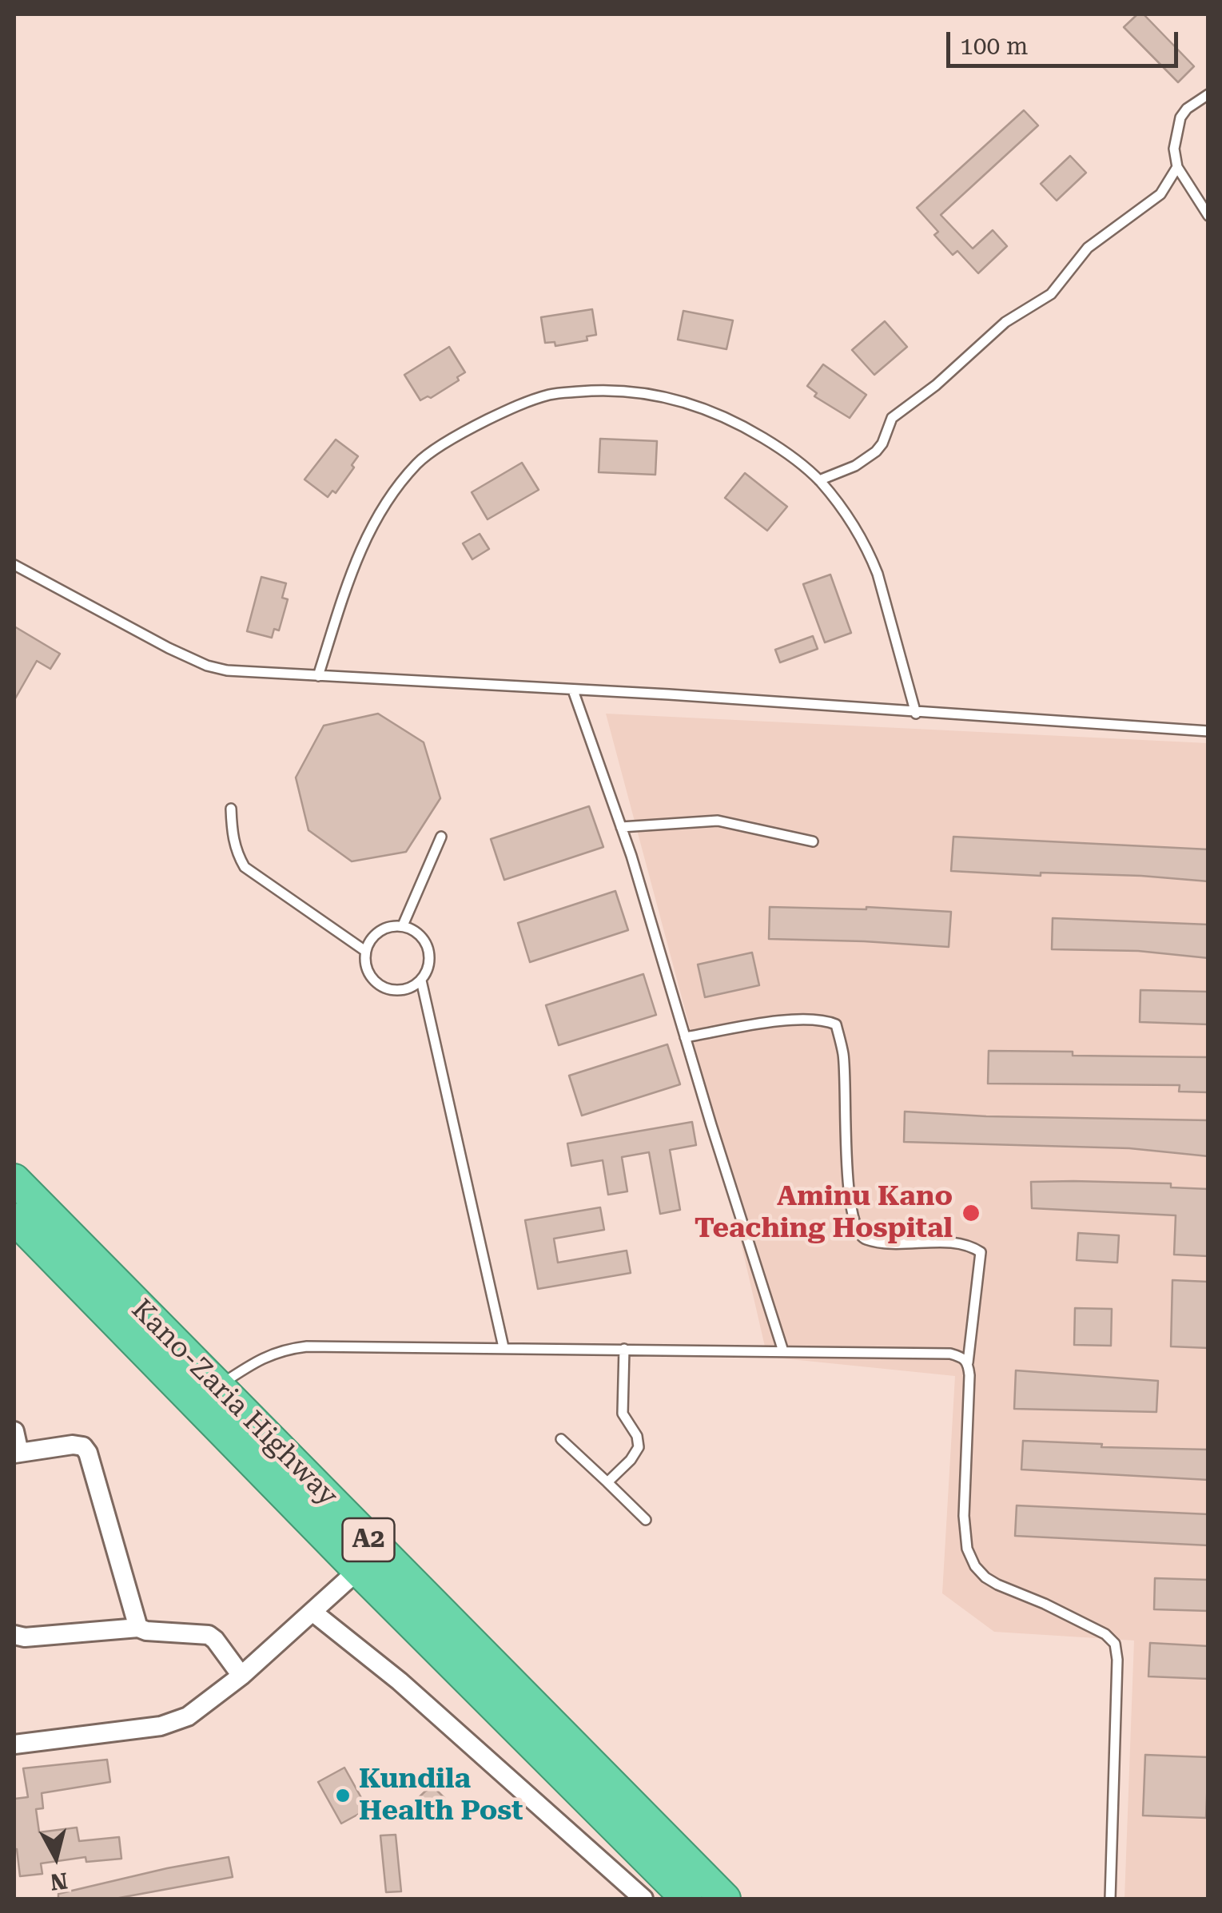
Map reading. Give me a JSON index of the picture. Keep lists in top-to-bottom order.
{
  "streets": {
    "highway": ["Kano-Zaria Highway", "A2"]
  },
  "places": ["Aminu Kano Teaching Hospital", "Kundila Health Post"],
  "scale_bar": "100 m",
  "north": "bottom"
}
